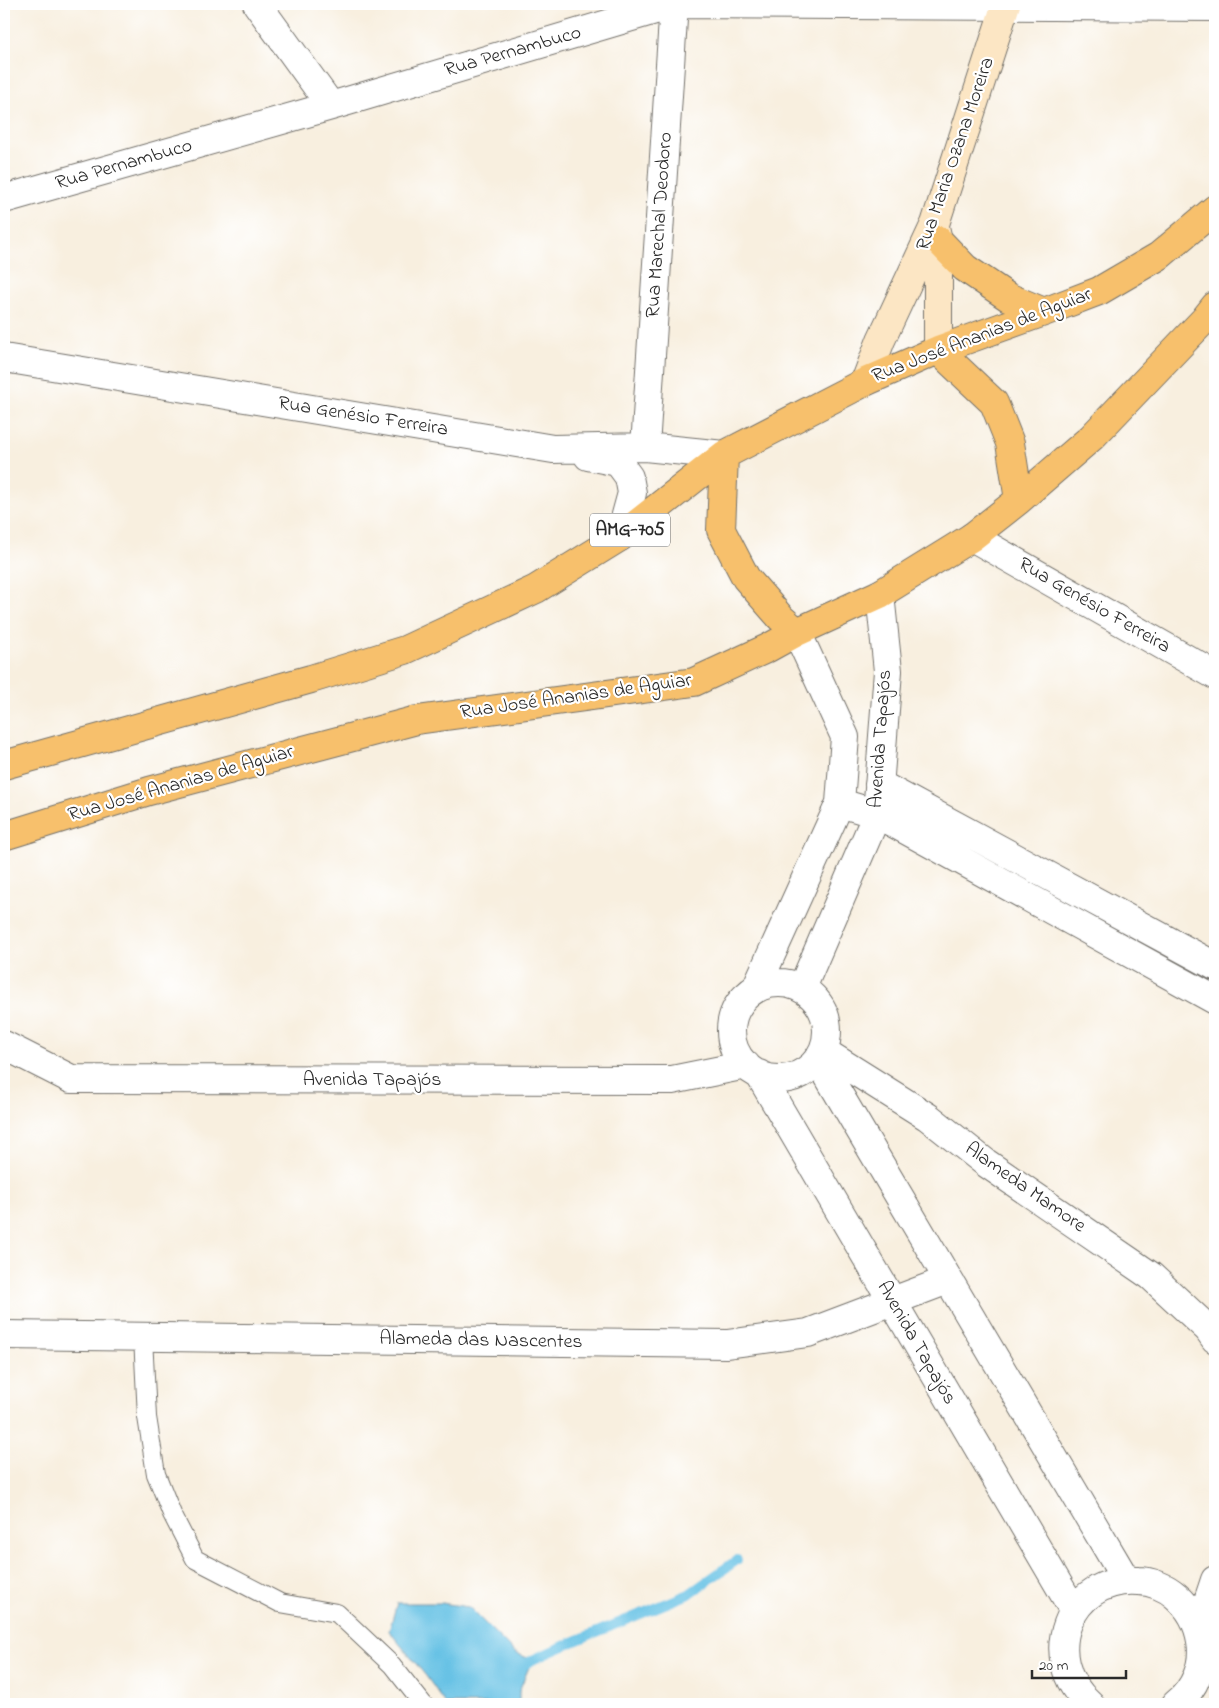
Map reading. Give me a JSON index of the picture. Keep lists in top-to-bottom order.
{
  "streets": {
    "main road": ["Rua José Ananias de Aguiar", "AMG-705"],
    "street": [
      "Rua Pernambuco",
      "Rua Maria Ozana Moreira",
      "Rua Marechal Deodoro",
      "Rua Genésio Ferreira",
      "Avenida Tapajós",
      "Alameda Mamore",
      "Alameda das Nascentes"
    ]
  },
  "crossings": [
    ["Rua Pernambuco", "Rua Maria Ozana Moreira"],
    ["Rua Pernambuco", "Rua Marechal Deodoro"],
    ["Rua Maria Ozana Moreira", "Rua José Ananias de Aguiar"],
    ["Rua Marechal Deodoro", "Rua Genésio Ferreira"],
    ["Rua José Ananias de Aguiar", "Rua Genésio Ferreira"],
    ["Rua José Ananias de Aguiar", "Avenida Tapajós"],
    ["Avenida Tapajós", "Alameda Mamore"],
    ["Avenida Tapajós", "Alameda das Nascentes"]
  ],
  "scale_bar": "20 m"
}
